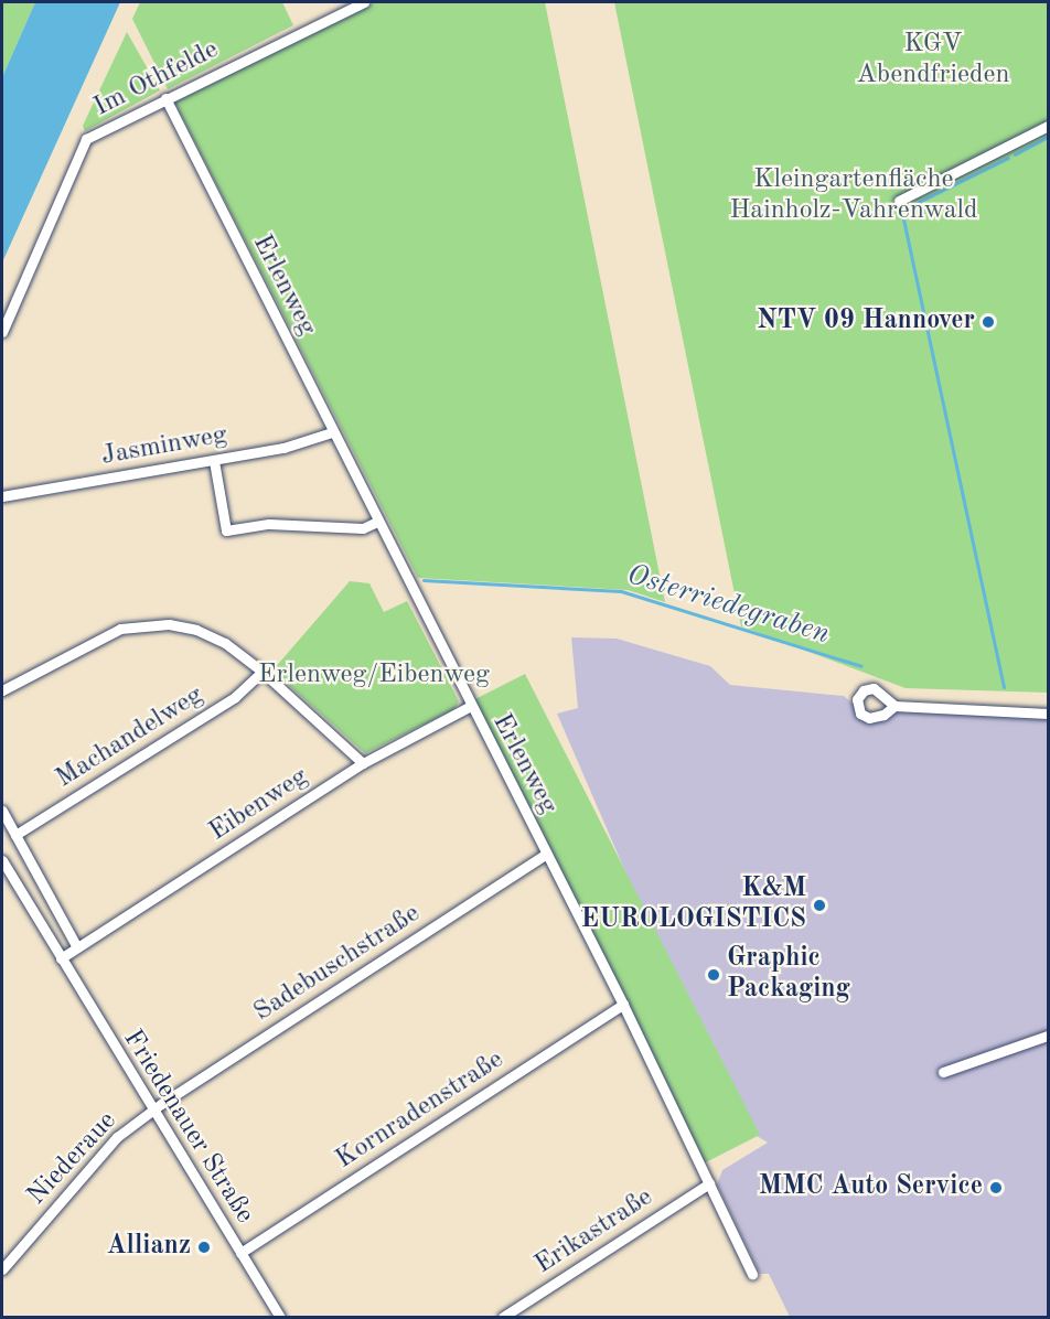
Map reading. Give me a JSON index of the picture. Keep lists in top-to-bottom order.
{
  "streets": {
    "street": [
      "Im Othfelde",
      "Erlenweg",
      "Jasminweg",
      "Machandelweg",
      "Eibenweg",
      "Sadebuschstraße",
      "Kornradenstraße",
      "Friedenauer Straße",
      "Niederaue",
      "Erikastraße"
    ]
  },
  "crossings": [
    ["Im Othfelde", "Erlenweg"],
    ["Erlenweg", "Jasminweg"],
    ["Erlenweg", "Eibenweg"],
    ["Erlenweg", "Sadebuschstraße"],
    ["Erlenweg", "Kornradenstraße"],
    ["Erlenweg", "Erikastraße"],
    ["Sadebuschstraße", "Friedenauer Straße"],
    ["Sadebuschstraße", "Niederaue"],
    ["Kornradenstraße", "Friedenauer Straße"],
    ["Friedenauer Straße", "Niederaue"]
  ],
  "water": ["Osterriedegraben"],
  "parks": ["KGV Abendfrieden", "Kleingartenfläche Hainholz-Vahrenwald", "Erlenweg/Eibenweg"],
  "places": [
    "NTV 09 Hannover",
    "K&M EUROLOGISTICS",
    "Graphic Packaging",
    "MMC Auto Service",
    "Allianz"
  ]
}
